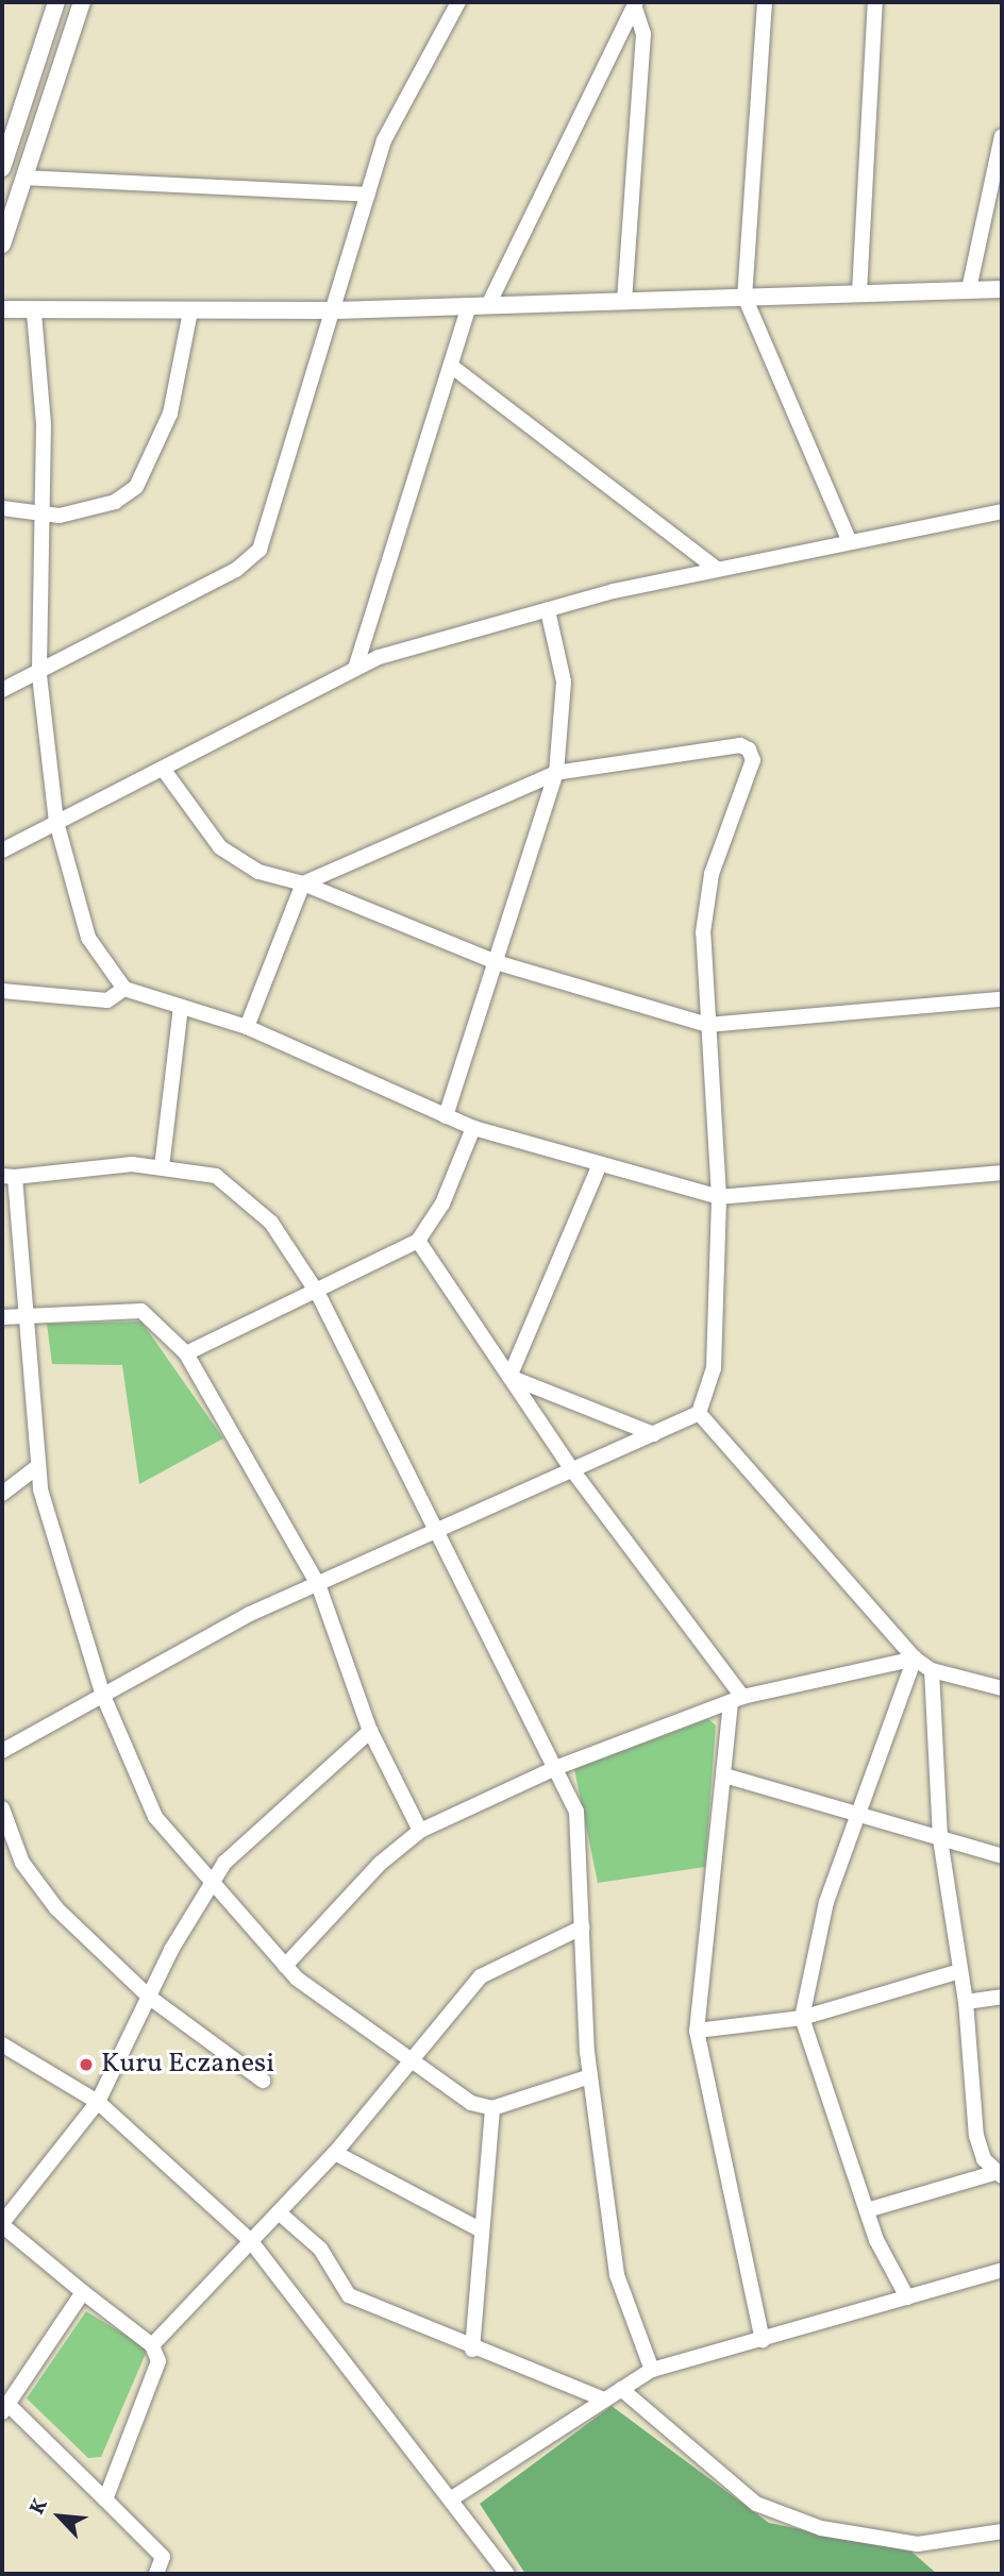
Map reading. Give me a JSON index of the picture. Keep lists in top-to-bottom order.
{
  "places": ["Kuru Eczanesi"],
  "north": "top left"
}
